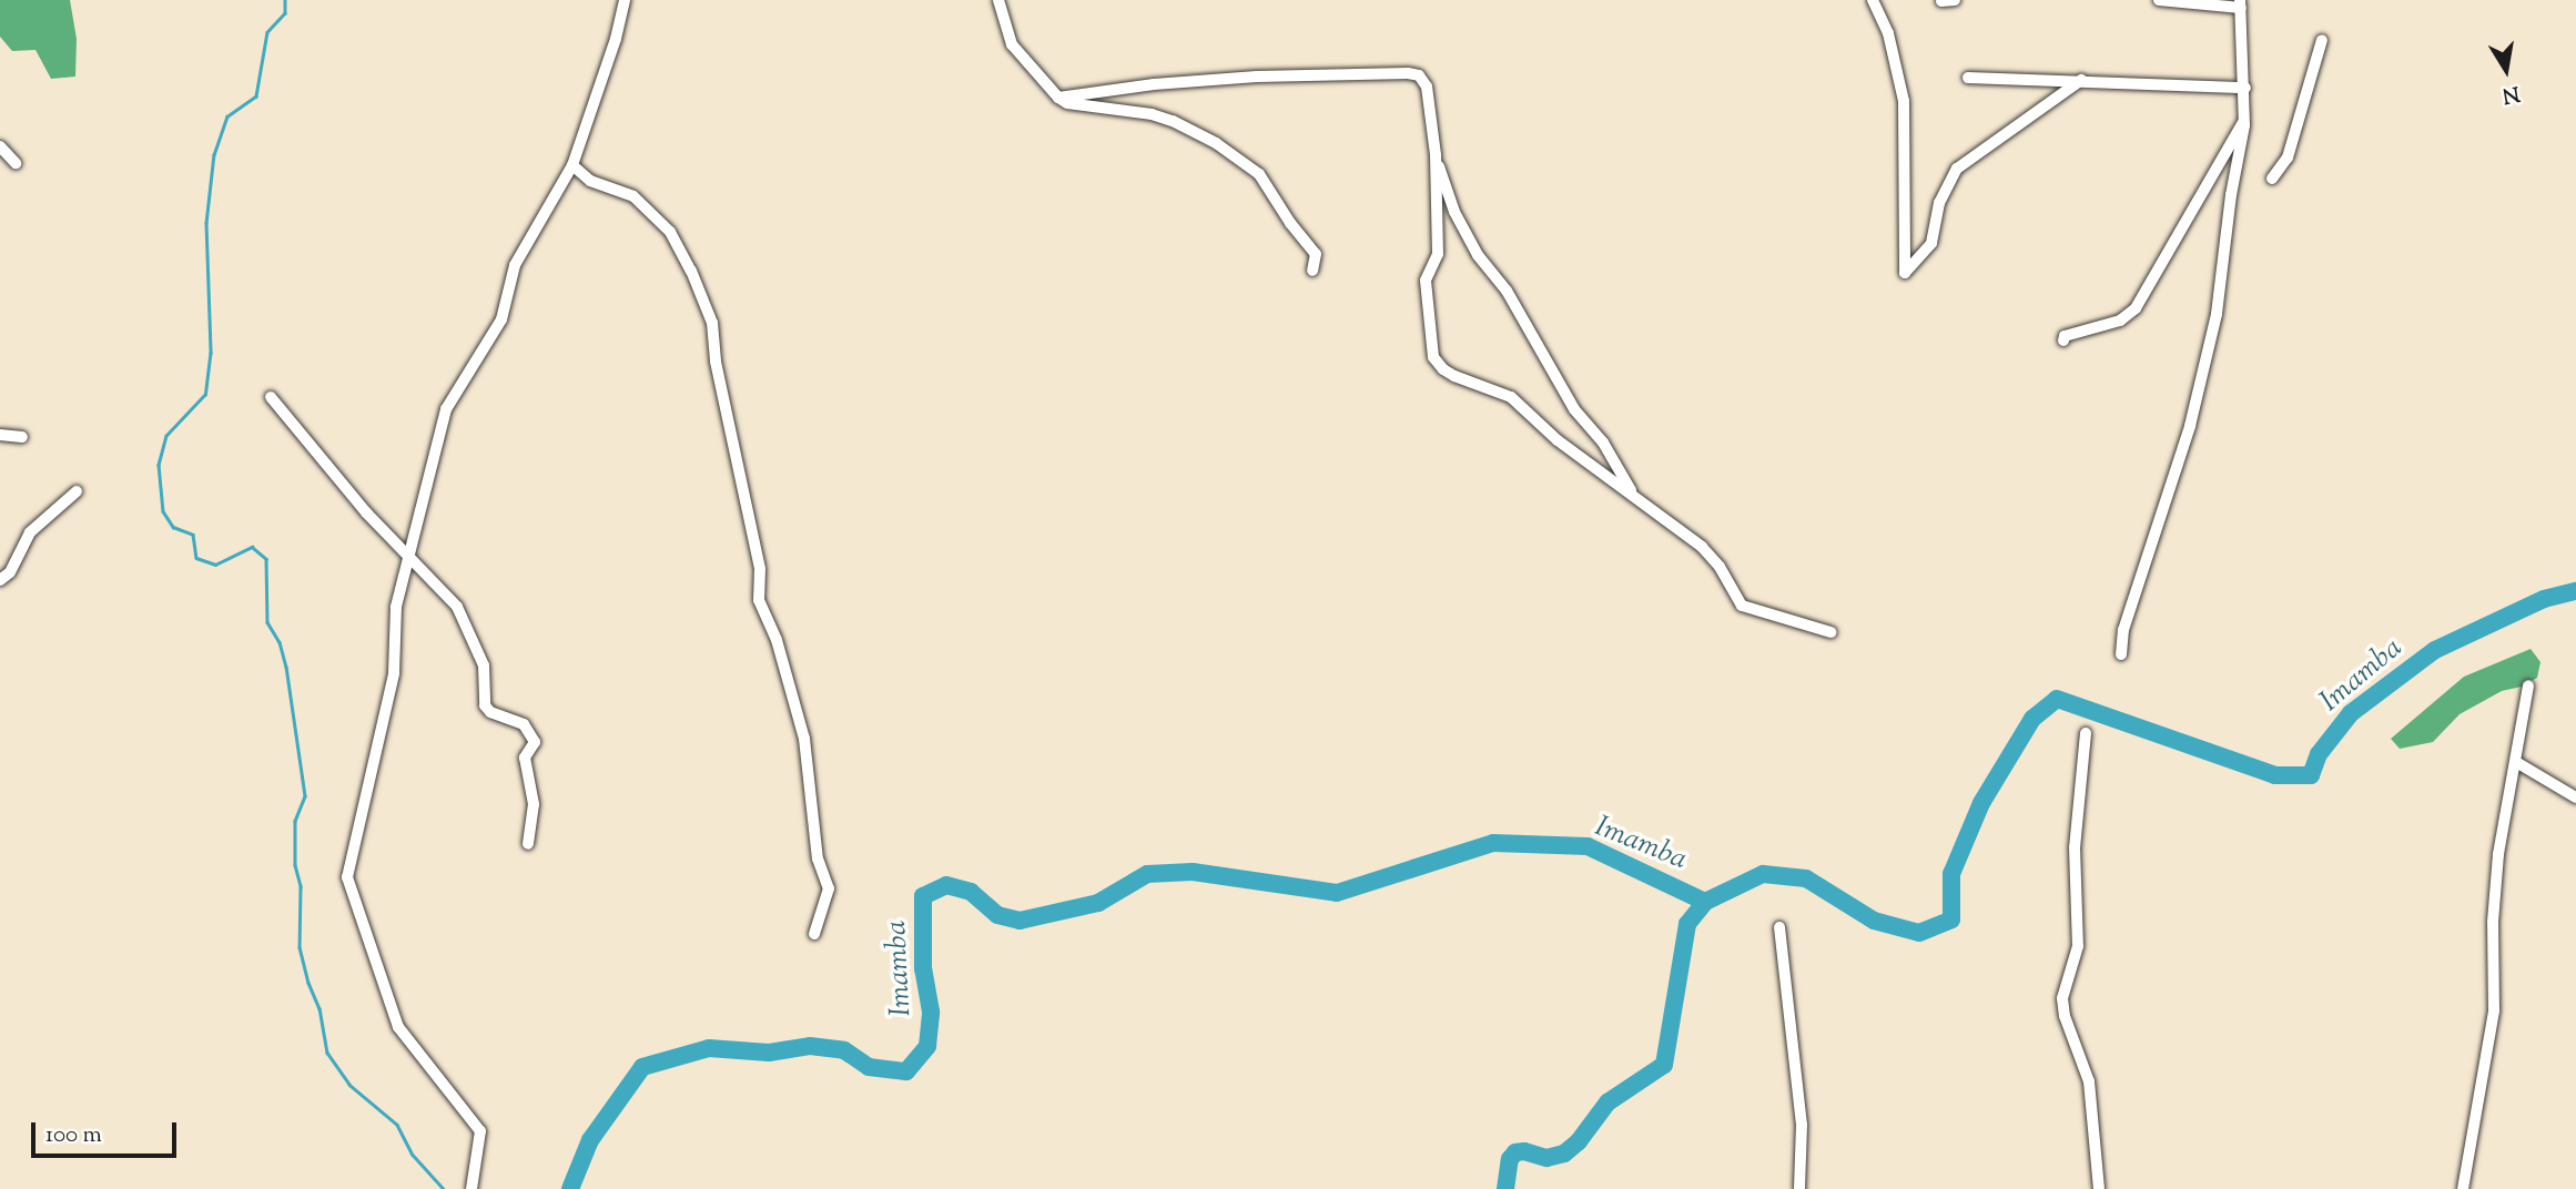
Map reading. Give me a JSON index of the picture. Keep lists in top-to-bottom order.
{
  "water": ["Imamba"],
  "scale_bar": "100 m",
  "north": "bottom"
}
